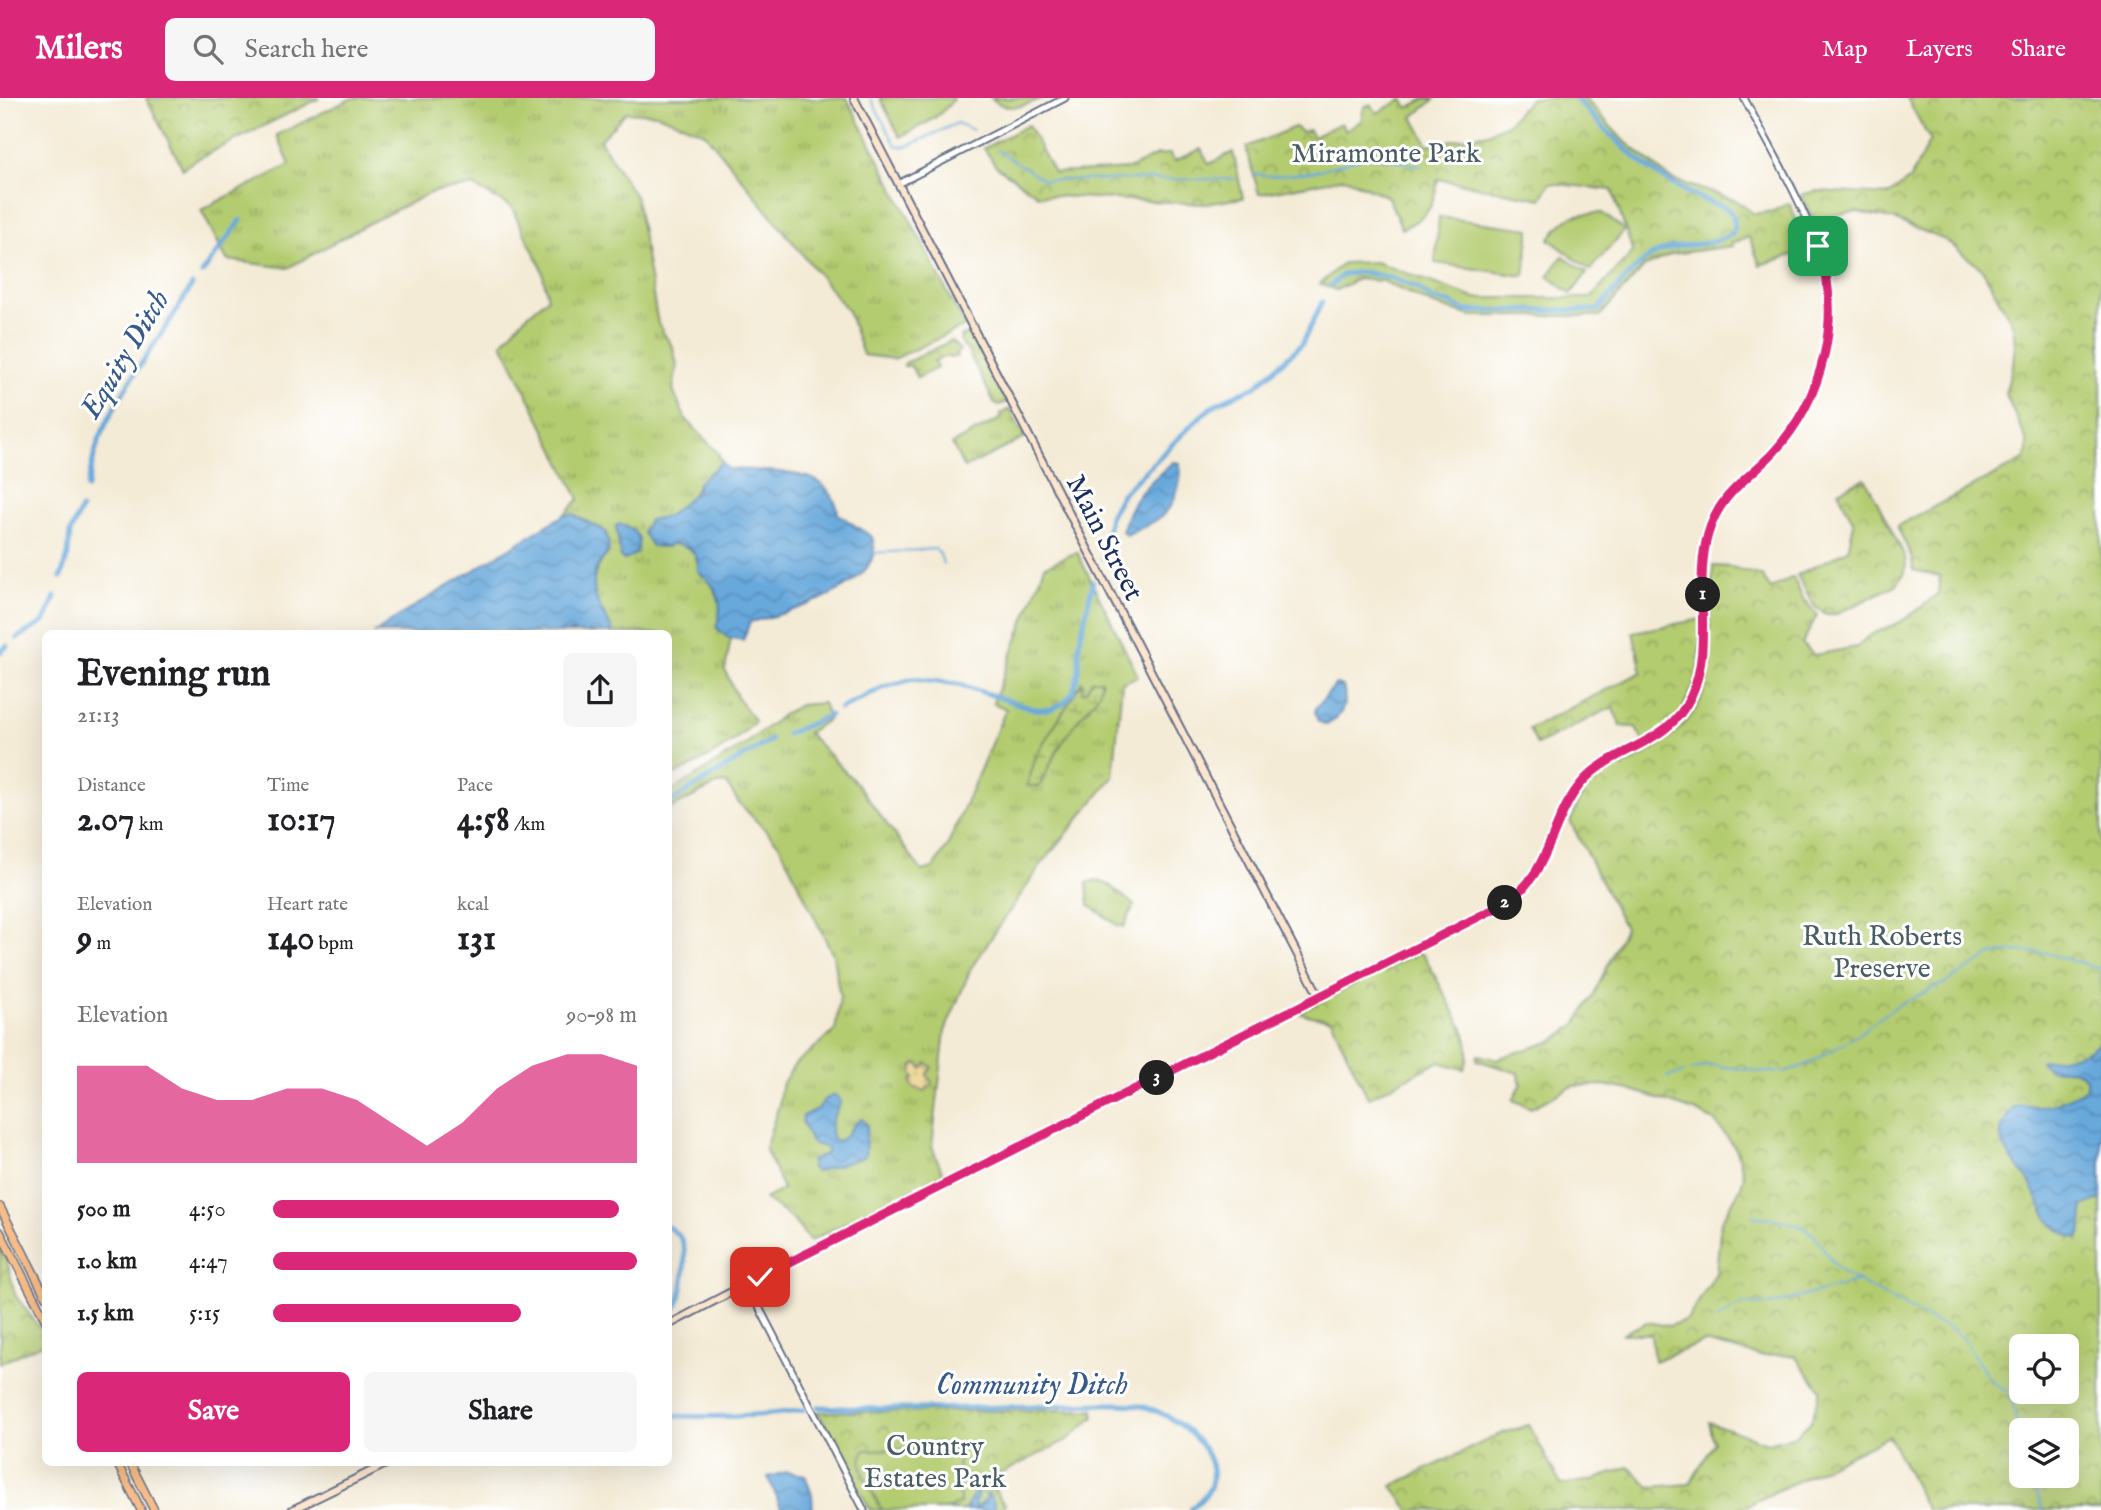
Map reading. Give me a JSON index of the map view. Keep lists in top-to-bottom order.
{
  "streets": {
    "main road": ["Main Street"]
  },
  "water": ["Equity Ditch", "Community Ditch"],
  "parks": ["Miramonte Park", "Ruth Roberts Preserve", "Country Estates Park"],
  "page": {
    "header": "Milers",
    "search": "Search here",
    "nav": ["Map", "Layers", "Share"],
    "pins": ["1", "2", "3"],
    "heading": ["Evening run", "21:13"],
    "stats": [
      ["Distance", "2.07 km"],
      ["Time", "10:17"],
      ["Pace", "4:58 /km"],
      ["Elevation", "9 m"],
      ["Heart rate", "140 bpm"],
      ["kcal", "131"]
    ],
    "chart": ["Elevation", "90–98 m"],
    "list": [
      {
        "name": "500 m",
        "note": "4:50"
      },
      {
        "name": "1.0 km",
        "note": "4:47"
      },
      {
        "name": "1.5 km",
        "note": "5:15"
      }
    ],
    "buttons": ["Save", "Share"]
  }
}
